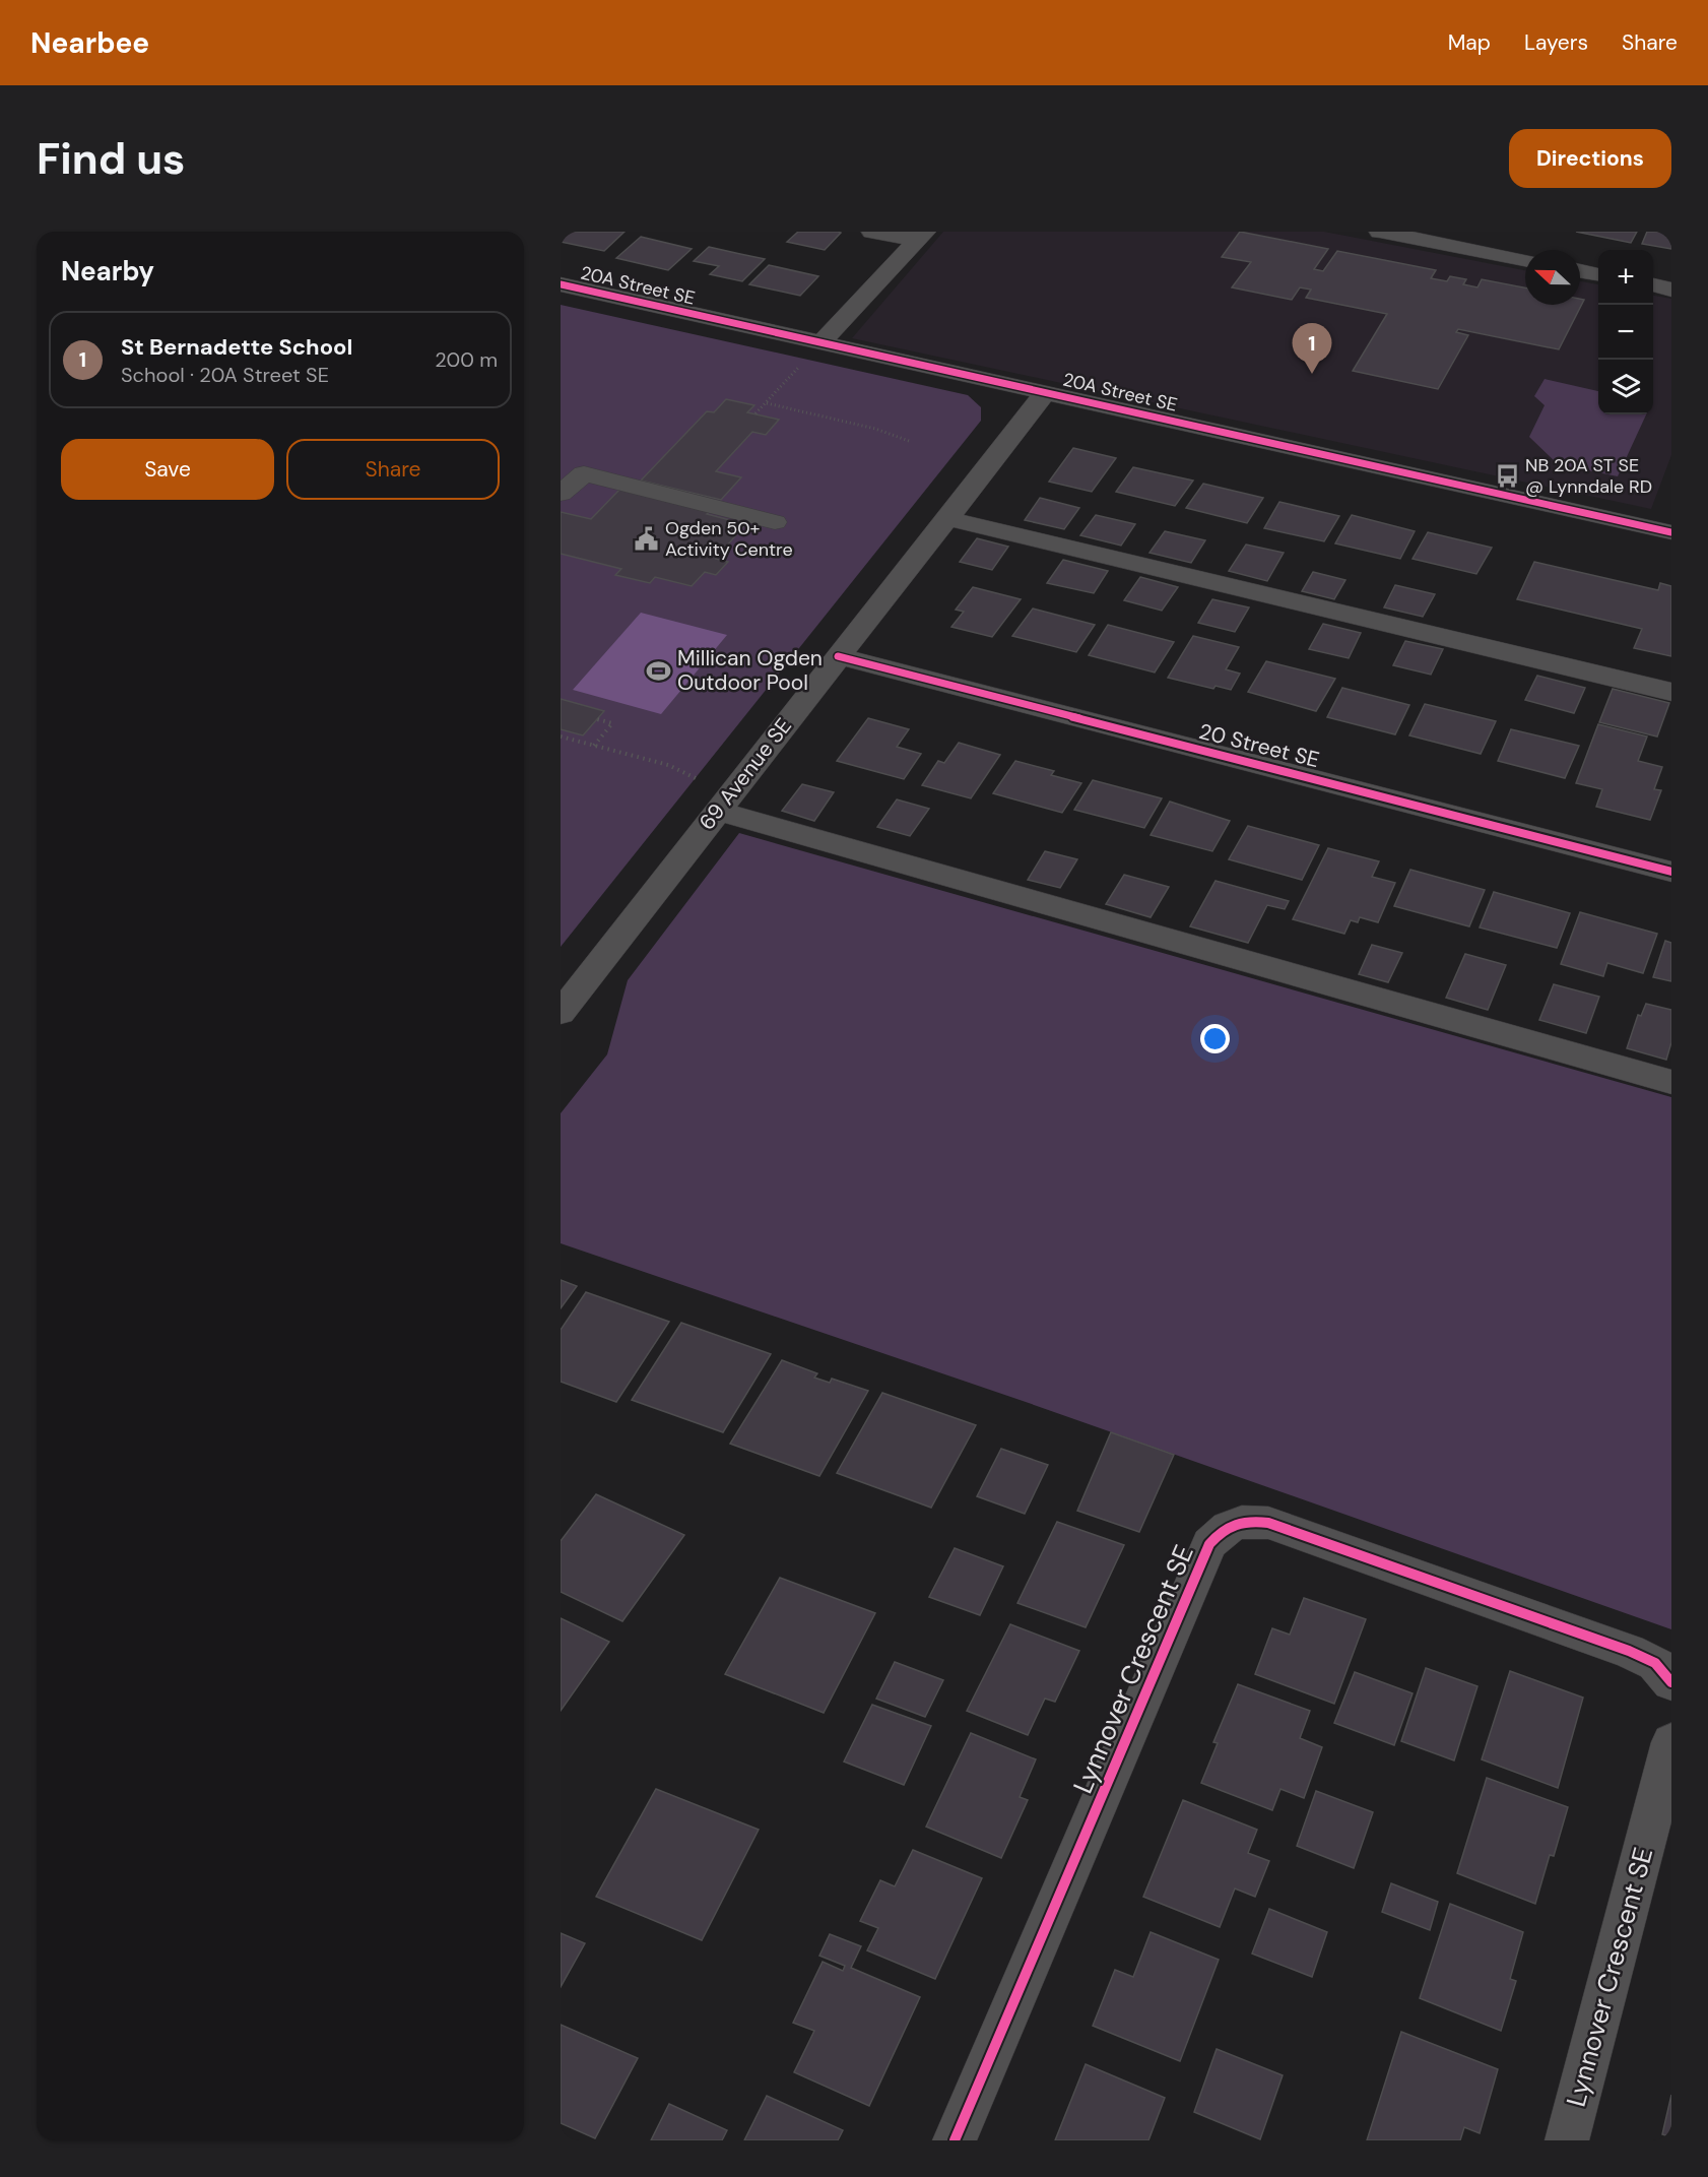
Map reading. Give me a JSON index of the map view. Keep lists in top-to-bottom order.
{
  "streets": {
    "street": [
      "20A Street SE",
      "20 Street SE",
      "69 Avenue SE",
      "Lynnover Crescent SE"
    ]
  },
  "crossings": [
    ["20A Street SE", "69 Avenue SE"],
    ["20 Street SE", "69 Avenue SE"]
  ],
  "places": {
    "bus stop": ["NB 20A ST SE @ Lynndale RD"],
    "public building": ["Ogden 50+ Activity Centre"],
    "sports": ["Millican Ogden Outdoor Pool"]
  },
  "north": "left",
  "page": {
    "header": "Nearbee",
    "nav": ["Map", "Layers", "Share"],
    "buttons": [
      "Directions",
      ["Save", "Share"]
    ],
    "title": "Find us",
    "heading": "Nearby",
    "map_buttons": ["+", "−"],
    "list": [
      {
        "mark": "1",
        "name": "St Bernadette School",
        "note": "School · 20A Street SE",
        "value": "200 m"
      }
    ],
    "pins": "1"
  }
}
